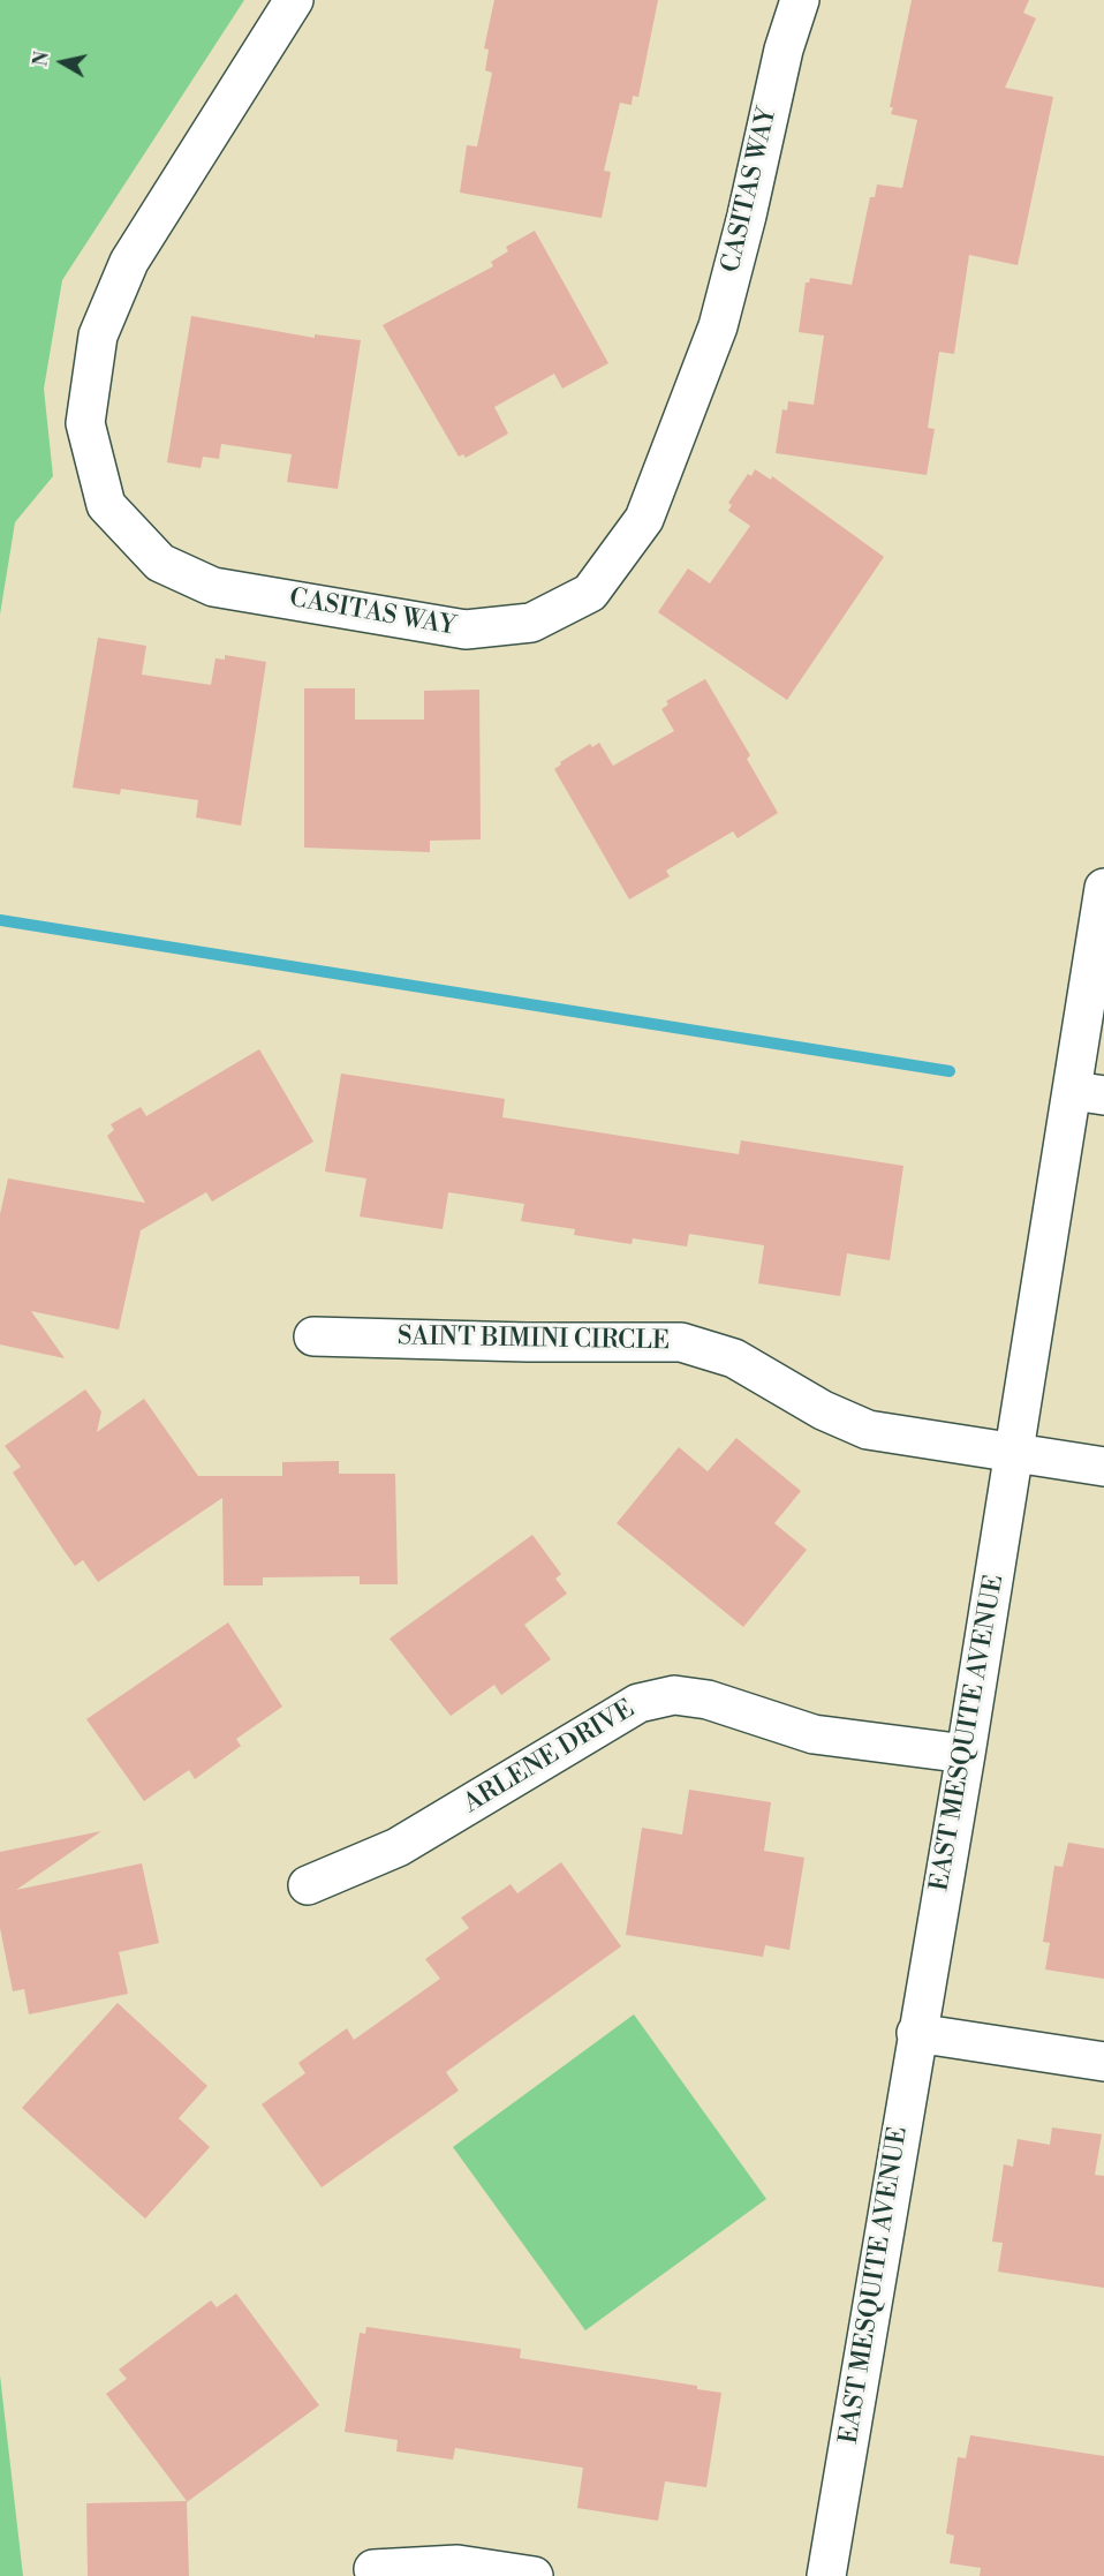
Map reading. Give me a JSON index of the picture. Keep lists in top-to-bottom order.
{
  "streets": {
    "street": [
      "CASITAS WAY",
      "SAINT BIMINI CIRCLE",
      "EAST MESQUITE AVENUE",
      "ARLENE DRIVE"
    ]
  },
  "crossings": [
    ["SAINT BIMINI CIRCLE", "EAST MESQUITE AVENUE"],
    ["EAST MESQUITE AVENUE", "ARLENE DRIVE"]
  ],
  "north": "left"
}
